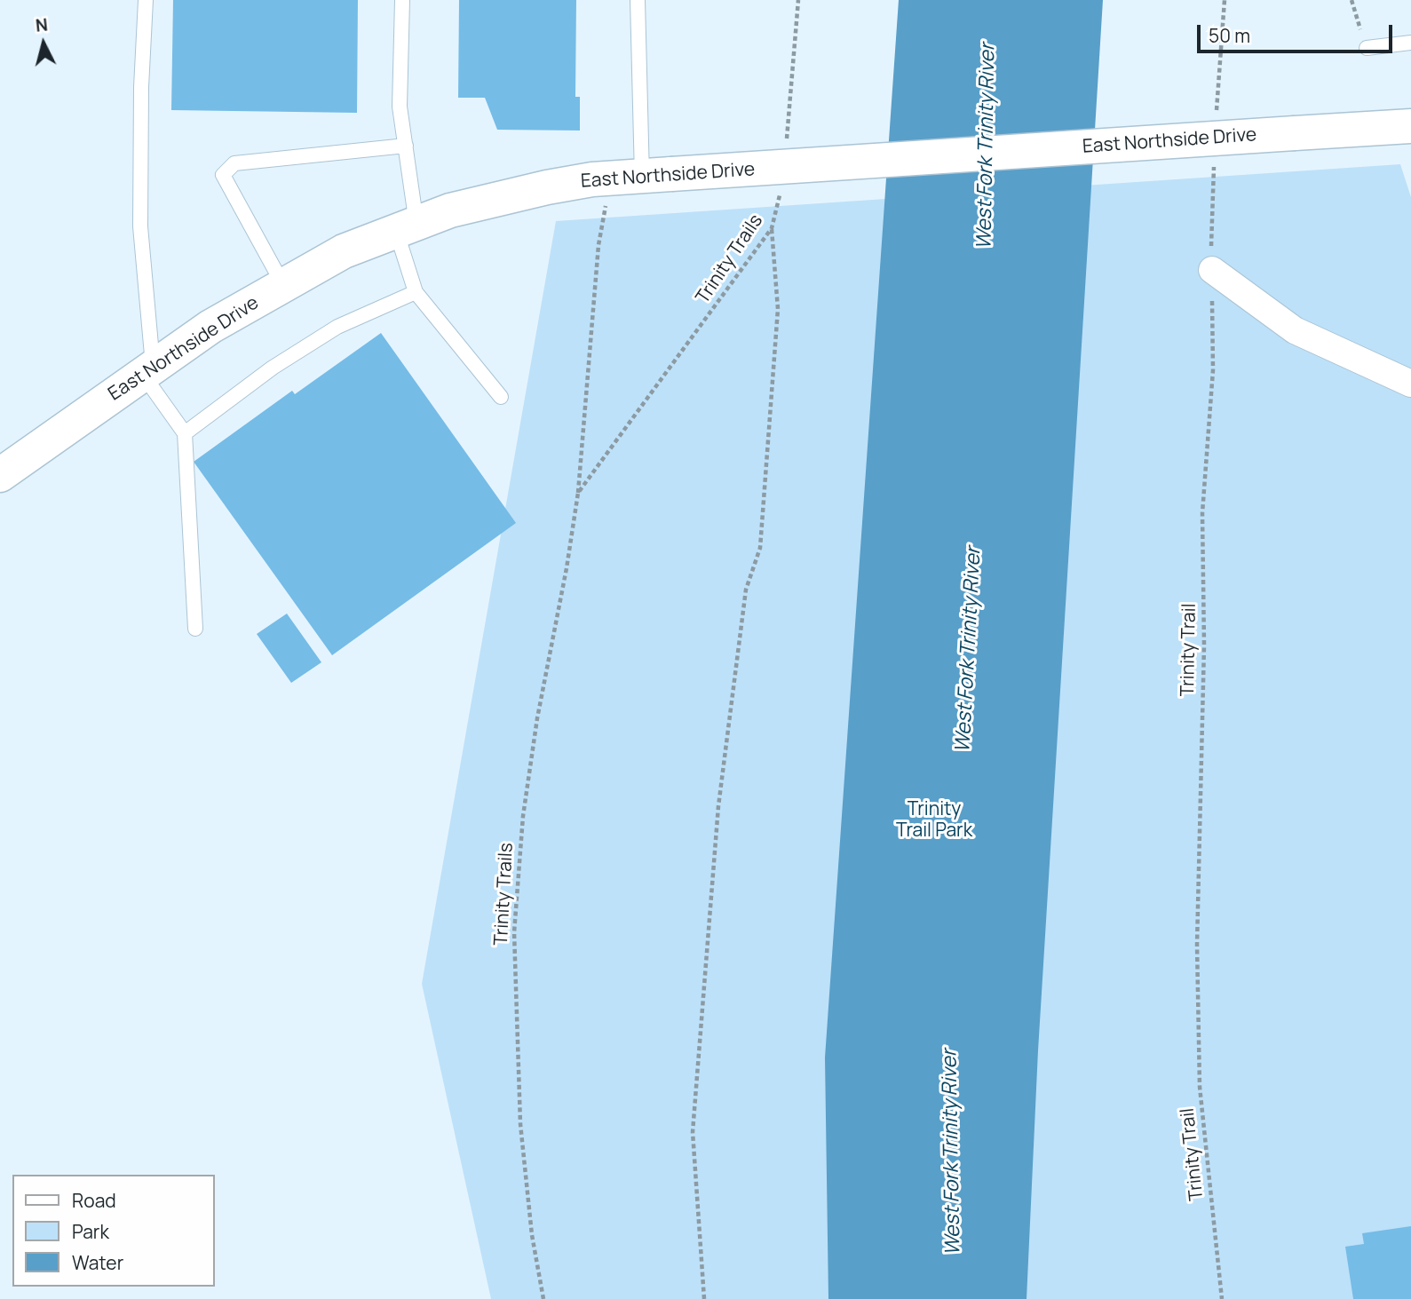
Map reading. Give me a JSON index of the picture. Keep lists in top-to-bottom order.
{
  "streets": {
    "street": ["East Northside Drive"],
    "path": ["Trinity Trails", "Trinity Trail"]
  },
  "crossings": [
    ["East Northside Drive", "Trinity Trails"]
  ],
  "water": ["West Fork Trinity River"],
  "parks": ["Trinity Trail Park"],
  "legend": ["Road", "Park", "Water"],
  "scale_bar": "50 m",
  "north": "top"
}
